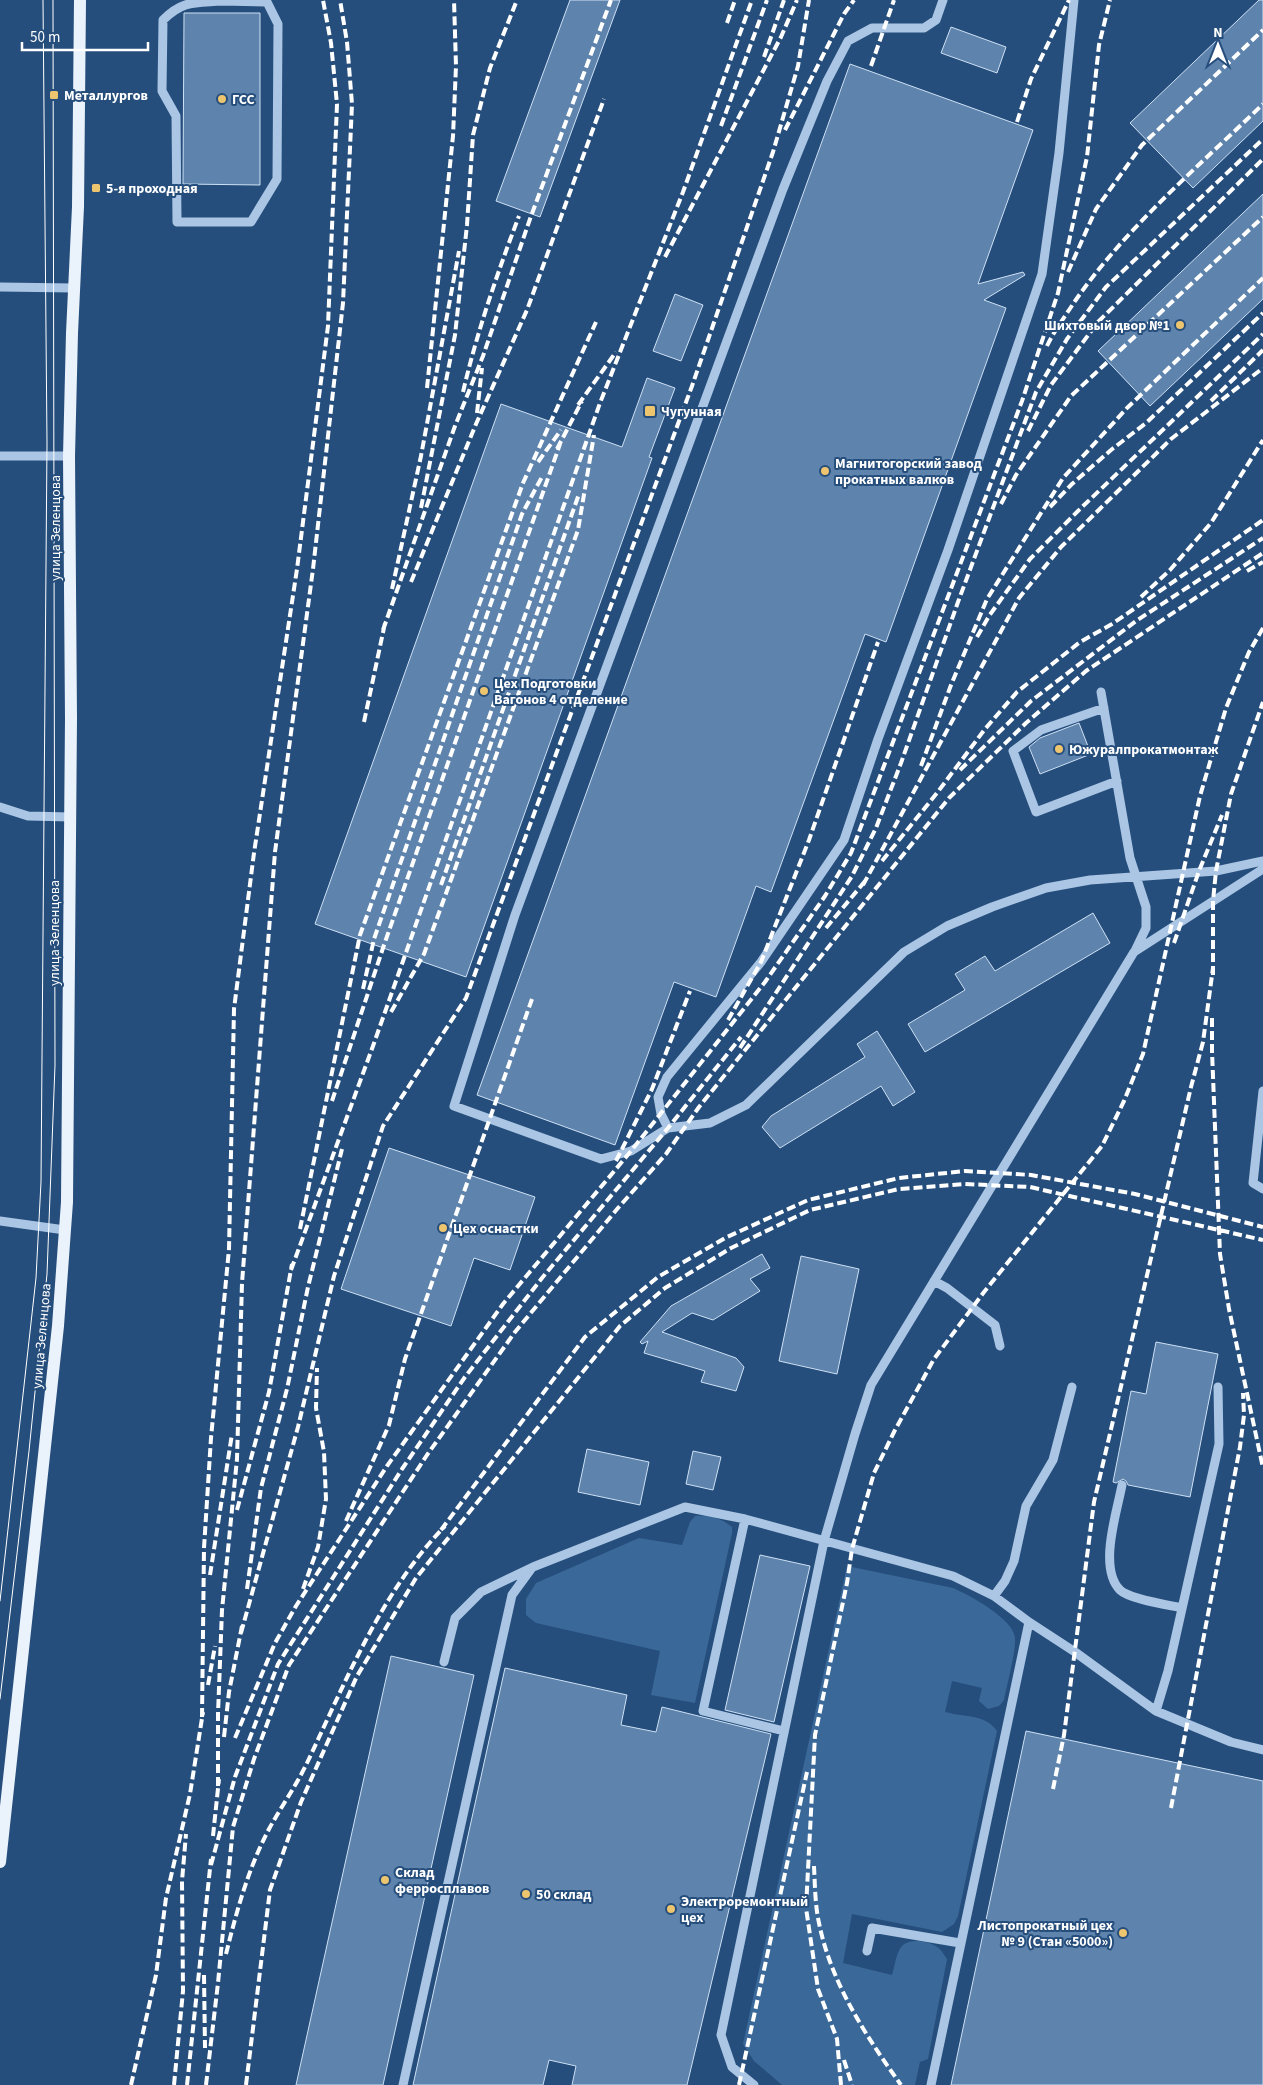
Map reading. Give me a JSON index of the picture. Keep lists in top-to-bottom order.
{
  "streets": {
    "main road": ["улица Зеленцова"]
  },
  "places": {
    "transit": ["Металлургов", "5-я проходная", "Чугунная"],
    "other": [
      "ГСС",
      "Шихтовый двор №1",
      "Магнитогорский завод прокатных валков",
      "Цех Подготовки Вагонов 4 отделение",
      "Южуралпрокатмонтаж",
      "Цех оснастки",
      "Склад ферросплавов",
      "50 склад",
      "Электроремонтный цех",
      "Листопрокатный цех № 9 (Стан «5000»)"
    ]
  },
  "scale_bar": "50 m",
  "north": "top"
}
